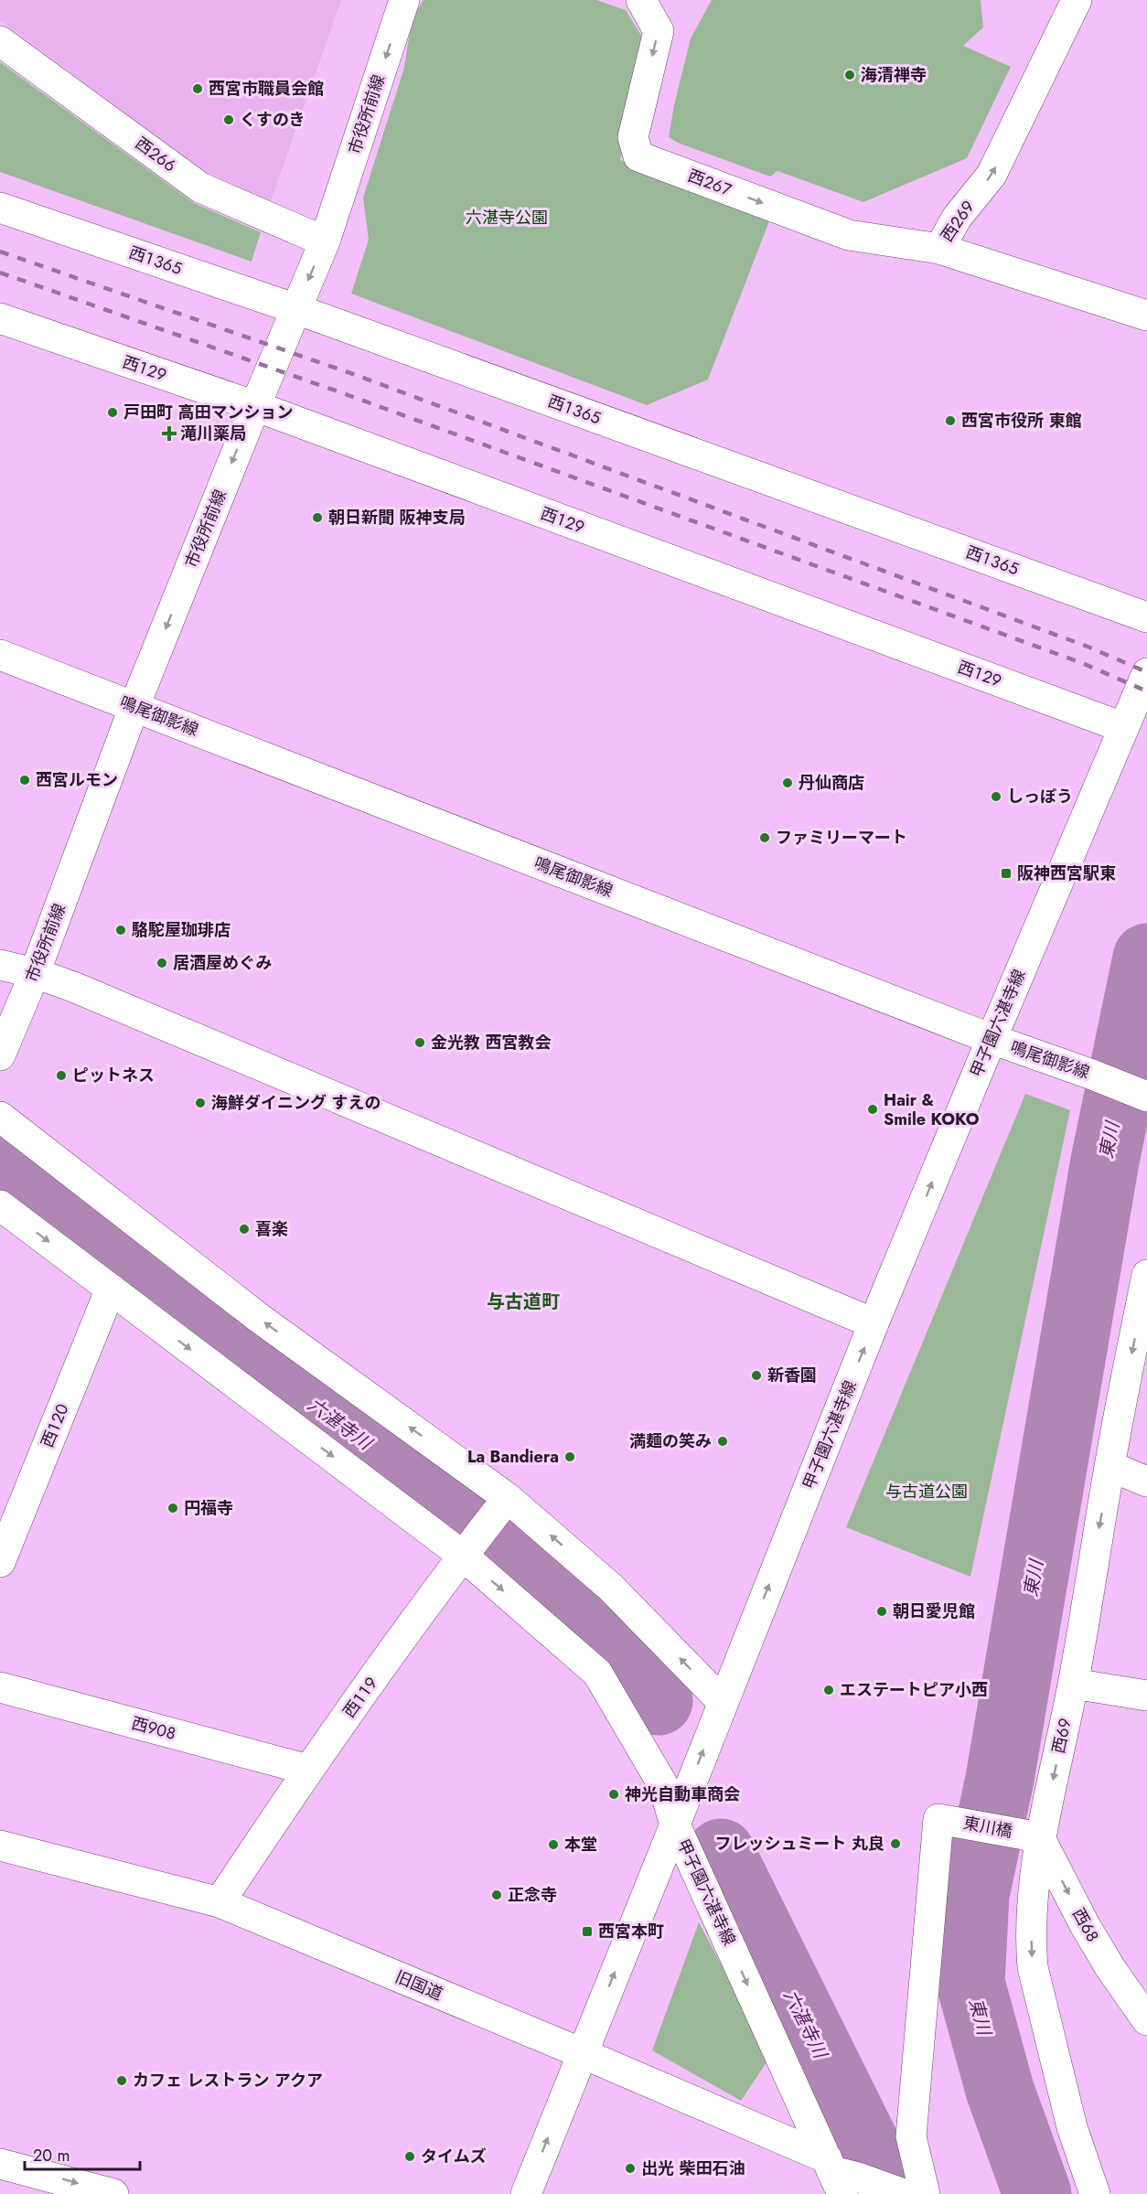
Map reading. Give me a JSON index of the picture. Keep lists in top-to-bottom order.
{
  "streets": {
    "main road": [
      "市役所前線",
      "西２６６",
      "西２６７",
      "西２６９",
      "西１３６５",
      "西１２９",
      "鳴尾御影線",
      "甲子園六湛寺線",
      "西１２０",
      "西１１９",
      "西９０８",
      "西６９",
      "東川橋",
      "西６８",
      "旧国道"
    ]
  },
  "crossings": [
    ["市役所前線", "西２６６"],
    ["市役所前線", "西１３６５"],
    ["市役所前線", "西１２９"],
    ["市役所前線", "鳴尾御影線"],
    ["西２６７", "西２６９"],
    ["西１２９", "甲子園六湛寺線"],
    ["鳴尾御影線", "甲子園六湛寺線"],
    ["甲子園六湛寺線", "旧国道"],
    ["西１１９", "西９０８"],
    ["西１１９", "旧国道"],
    ["西６９", "東川橋"],
    ["西６９", "西６８"],
    ["東川橋", "西６８"]
  ],
  "one_way": [
    "市役所前線",
    "西２６７",
    "西２６９",
    "西６９",
    "西６８"
  ],
  "districts": ["与古道町"],
  "water": ["東川", "六湛寺川"],
  "parks": ["六湛寺公園", "与古道公園"],
  "places": {
    "other": [
      "海清禅寺",
      "西宮市職員会館",
      "くすのき",
      "戸田町 高田マンション",
      "西宮市役所 東館",
      "朝日新聞 阪神支局",
      "西宮ルモン",
      "丹仙商店",
      "しっぽう",
      "ファミリーマート",
      "駱駝屋珈琲店",
      "居酒屋めぐみ",
      "金光教 西宮教会",
      "ピットネス",
      "海鮮ダイニング すえの",
      "Hair & Smile KOKO",
      "喜楽",
      "新香園",
      "満麺の笑み",
      "La Bandiera",
      "円福寺",
      "朝日愛児館",
      "エステートピア小西",
      "神光自動車商会",
      "フレッシュミート 丸良",
      "本堂",
      "正念寺",
      "カフェ レストラン アクア",
      "タイムズ",
      "出光 柴田石油"
    ],
    "health": ["滝川薬局"],
    "transit": ["阪神西宮駅東", "西宮本町"]
  },
  "scale_bar": "20 m"
}
